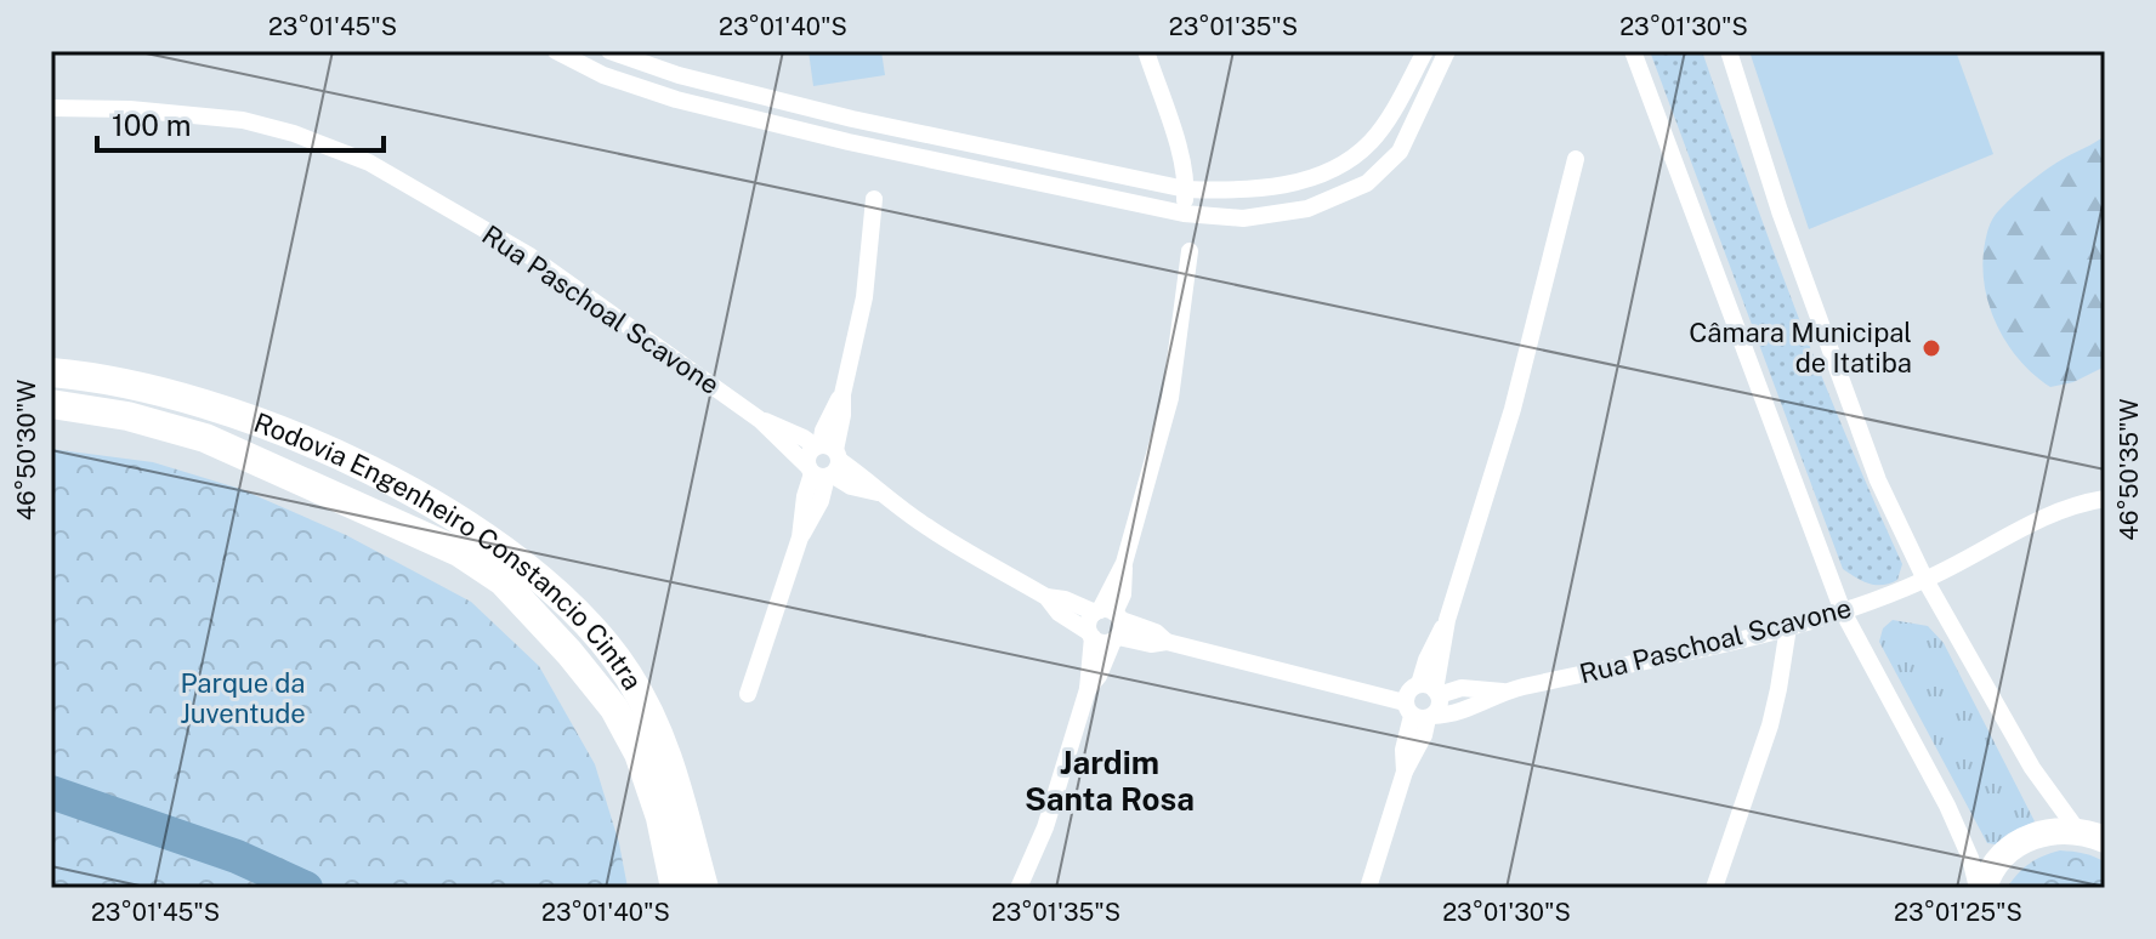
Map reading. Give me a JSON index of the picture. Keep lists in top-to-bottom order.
{
  "streets": {
    "highway": ["Rodovia Engenheiro Constancio Cintra"],
    "street": ["Rua Paschoal Scavone"]
  },
  "districts": ["Jardim Santa Rosa"],
  "parks": ["Parque da Juventude"],
  "places": ["Câmara Municipal de Itatiba"],
  "scale_bar": "100 m",
  "coordinates": [
    "23°01'45\"S",
    "23°01'40\"S",
    "23°01'35\"S",
    "23°01'30\"S",
    "46°50'30\"W",
    "46°50'35\"W",
    "23°01'25\"S"
  ]
}
